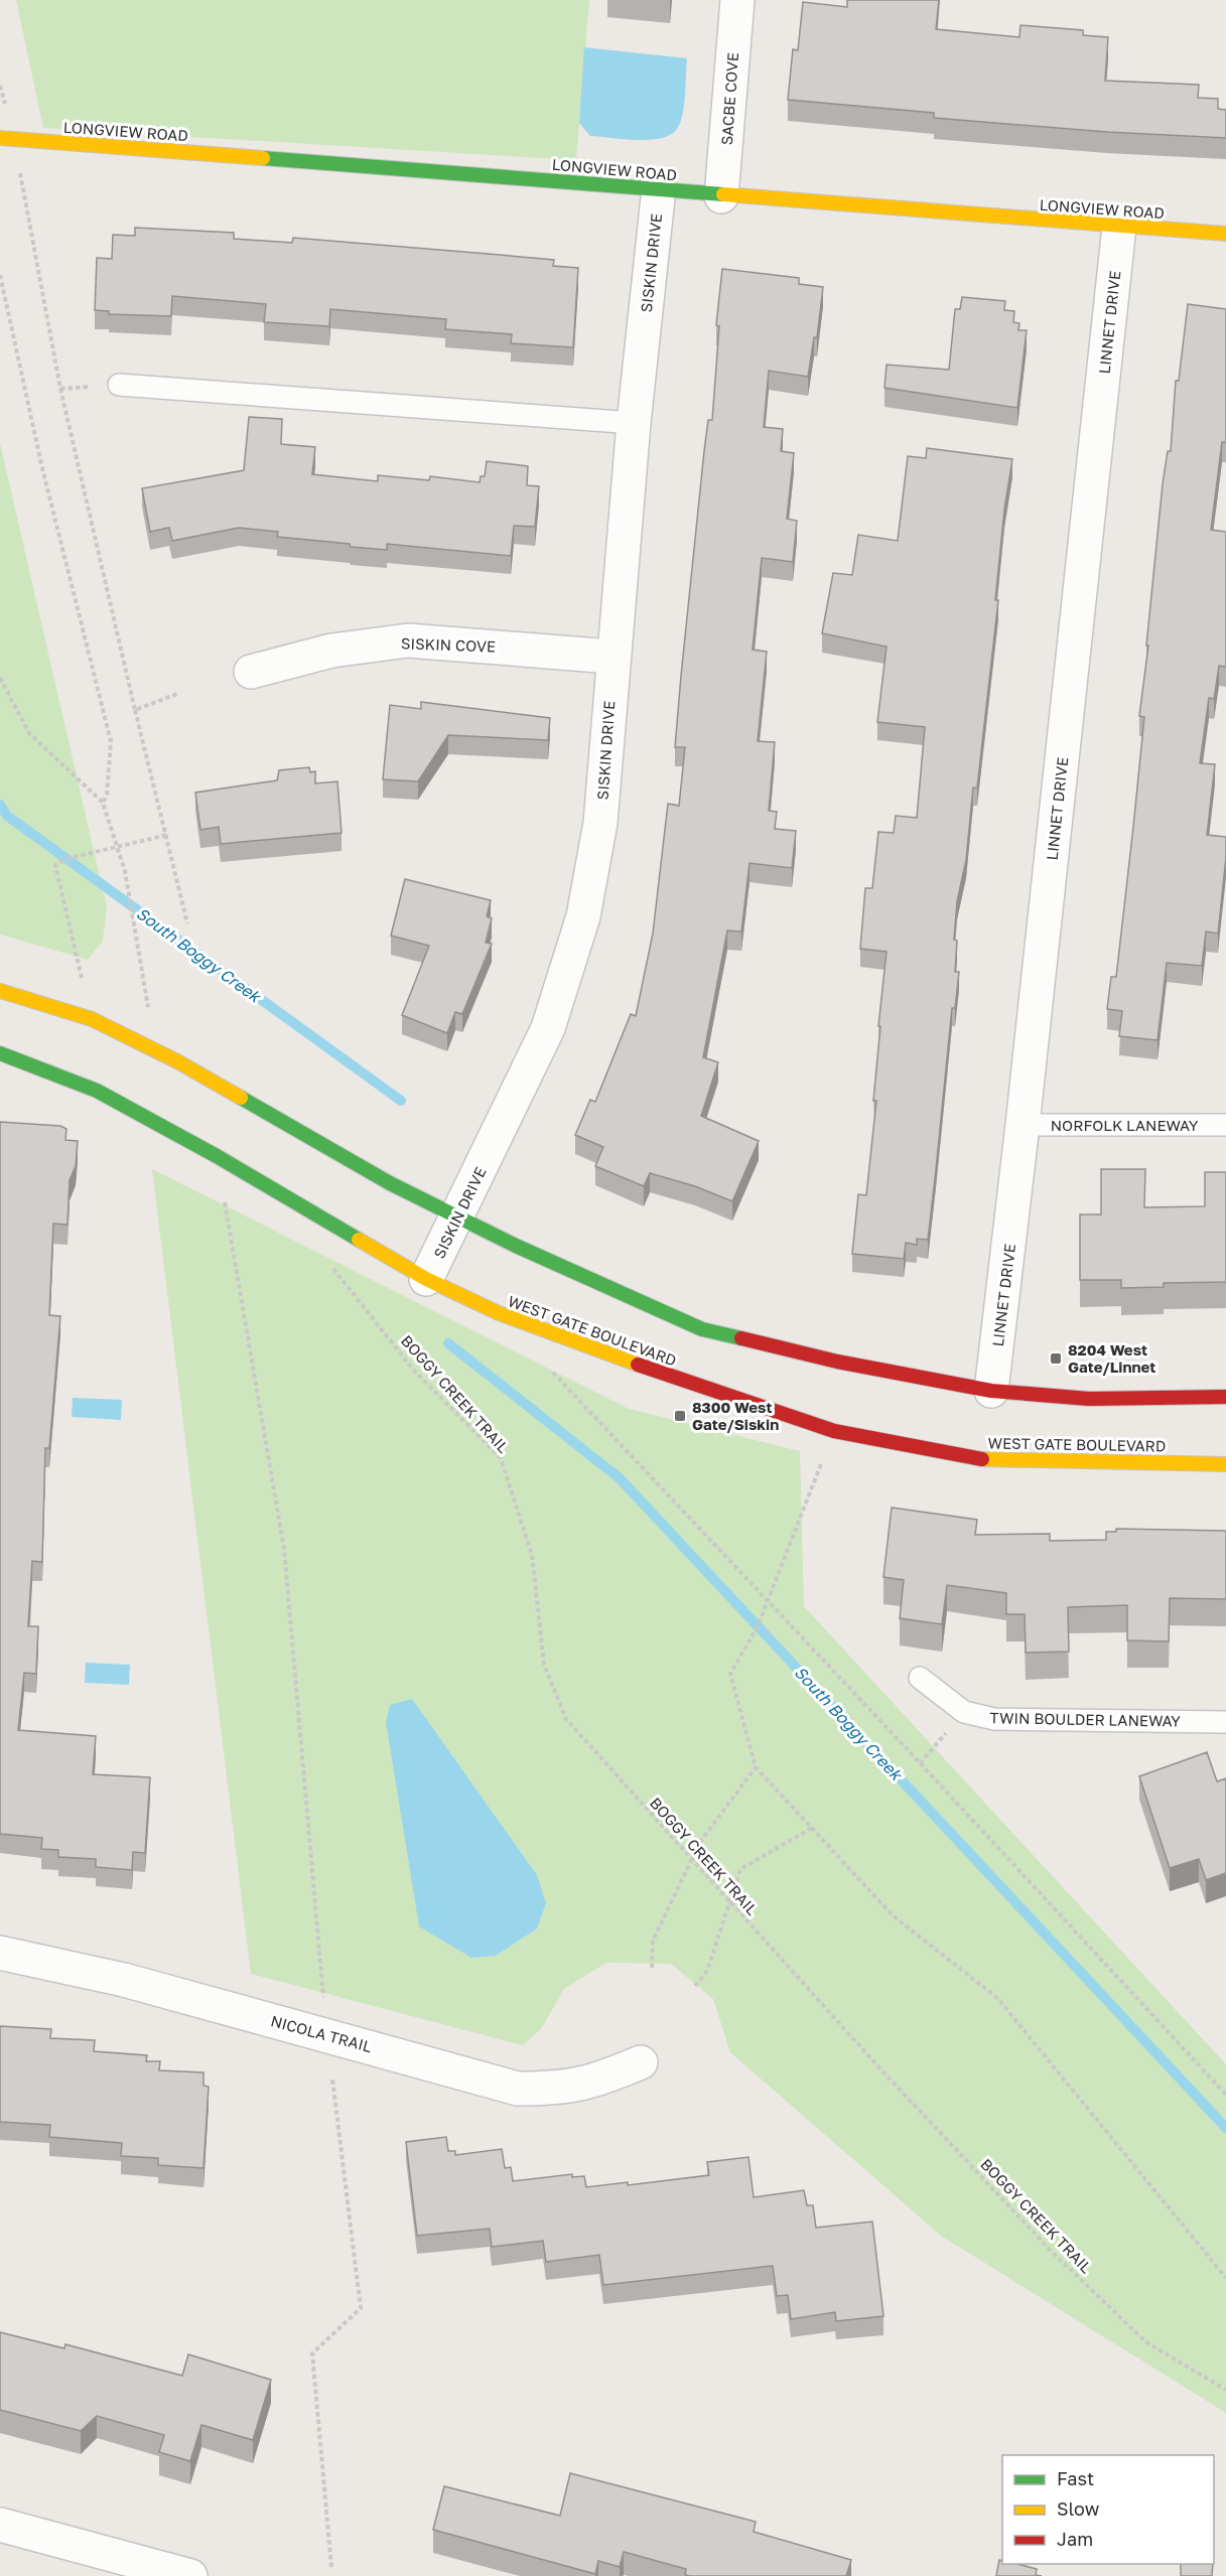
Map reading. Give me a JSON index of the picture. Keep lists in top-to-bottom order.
{
  "streets": {
    "main road": ["LONGVIEW ROAD", "WEST GATE BOULEVARD"],
    "street": [
      "SACBE COVE",
      "SISKIN DRIVE",
      "LINNET DRIVE",
      "SISKIN COVE",
      "NICOLA TRAIL"
    ],
    "lane": ["NORFOLK LANEWAY", "TWIN BOULDER LANEWAY"],
    "path": ["BOGGY CREEK TRAIL"]
  },
  "crossings": [
    ["SACBE COVE", "LONGVIEW ROAD"],
    ["LONGVIEW ROAD", "SISKIN DRIVE"],
    ["LONGVIEW ROAD", "LINNET DRIVE"],
    ["SISKIN DRIVE", "SISKIN COVE"],
    ["SISKIN DRIVE", "WEST GATE BOULEVARD"],
    ["LINNET DRIVE", "NORFOLK LANEWAY"]
  ],
  "water": ["South Boggy Creek"],
  "places": {
    "transit": ["8204 West Gate/Linnet", "8300 West Gate/Siskin"]
  },
  "legend": ["Fast", "Slow", "Jam"]
}
